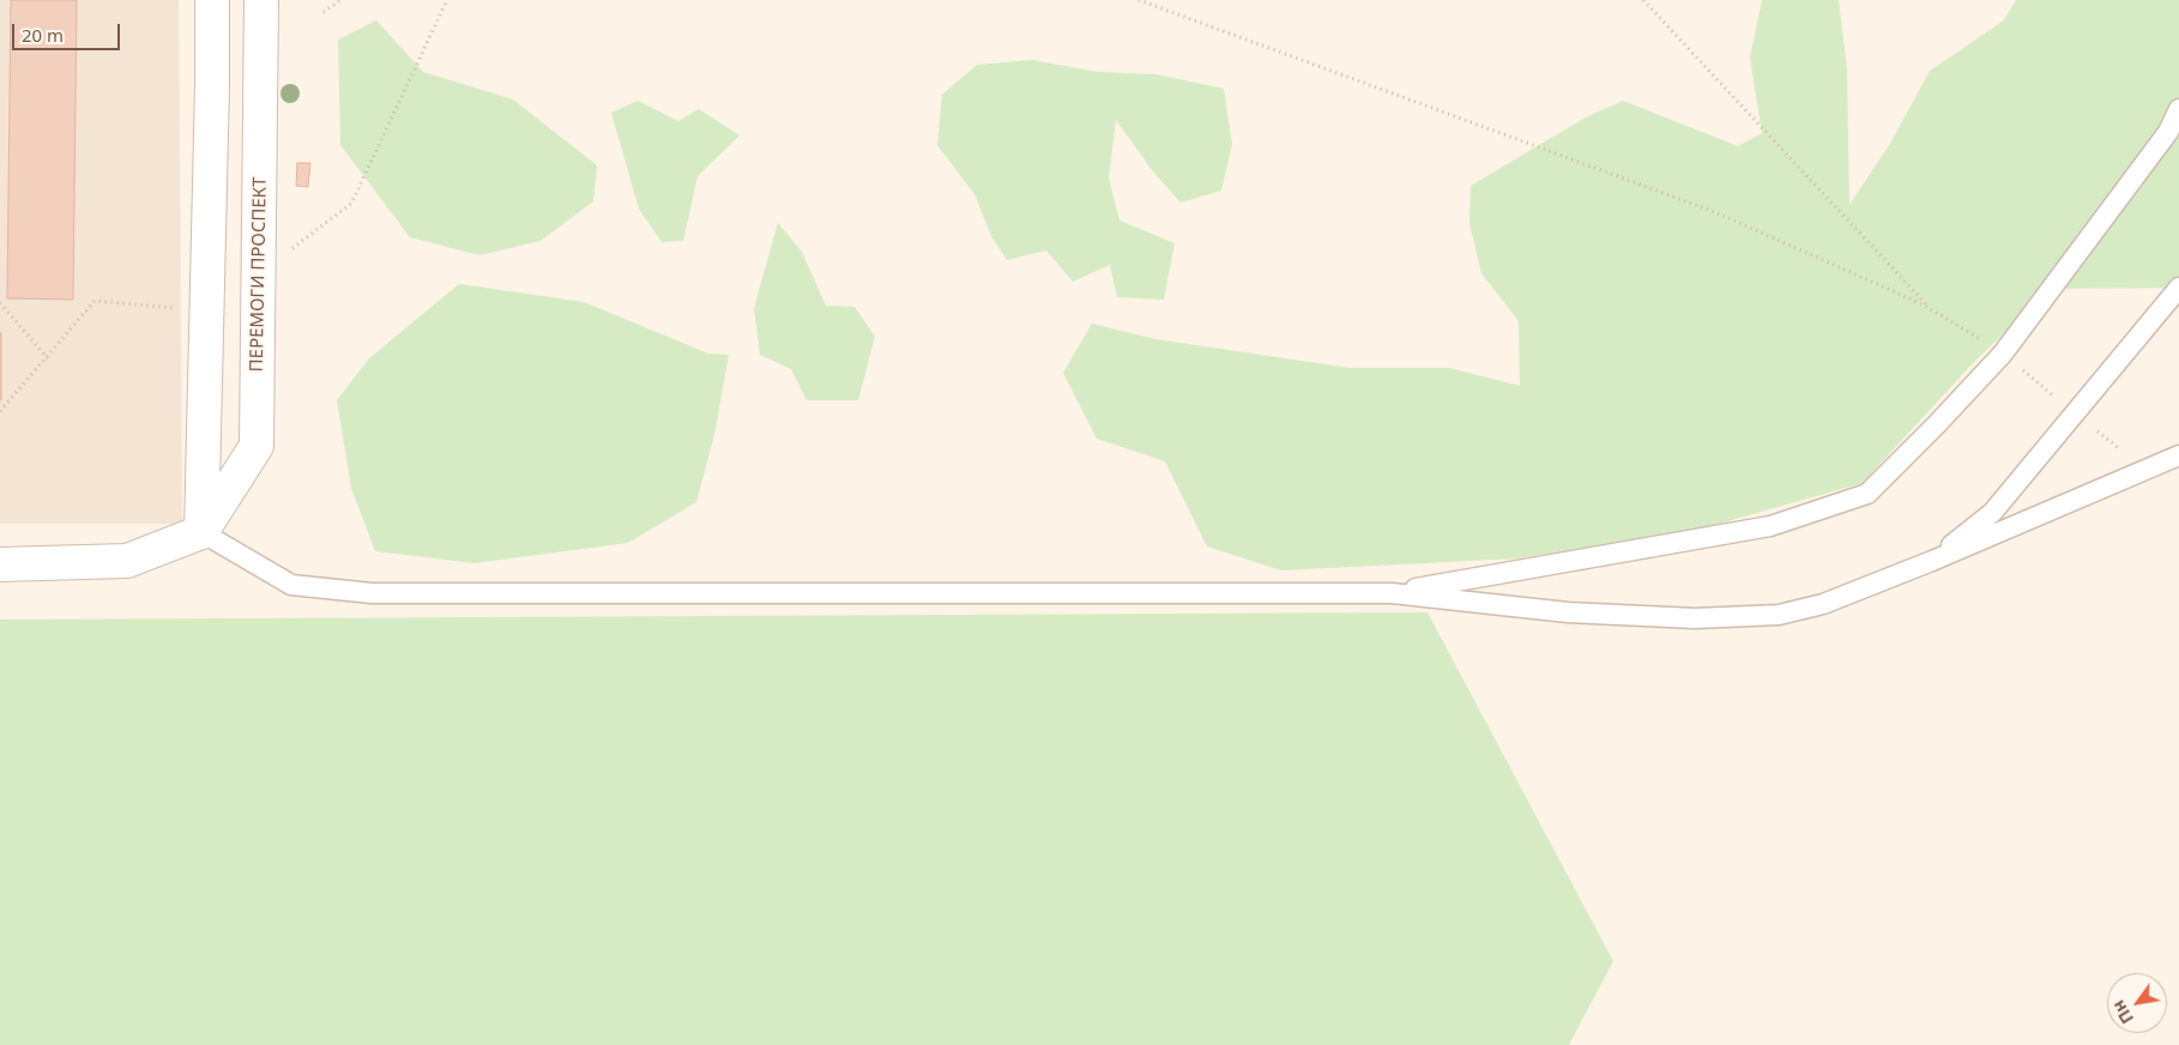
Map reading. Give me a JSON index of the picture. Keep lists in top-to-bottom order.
{
  "streets": {
    "street": ["ПЕРЕМОГИ ПРОСПЕКТ"]
  },
  "scale_bar": "20 m",
  "north": "bottom left"
}
